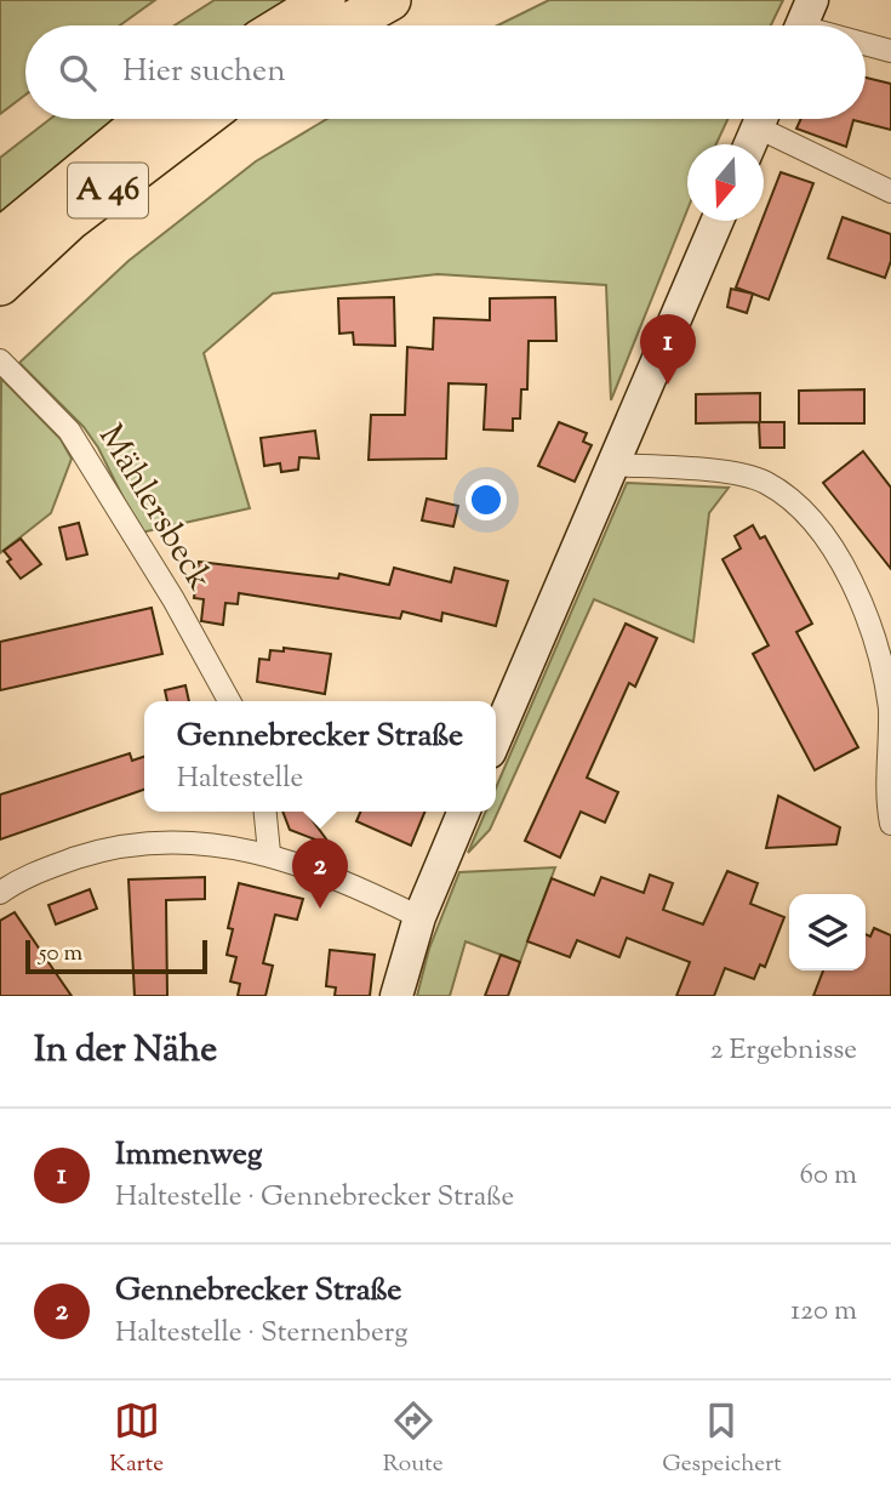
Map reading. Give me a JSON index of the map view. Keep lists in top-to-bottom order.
{
  "streets": {
    "highway": ["A 46"],
    "street": ["Mählersbeck"]
  },
  "scale_bar": "50 m",
  "north": "bottom",
  "page": {
    "search": "Hier suchen",
    "pins": ["1", "2"],
    "popup": ["Gennebrecker Straße", "Haltestelle"],
    "scale": "50 m",
    "heading": ["In der Nähe", "2 Ergebnisse"],
    "list": [
      {
        "mark": "1",
        "name": "Immenweg",
        "note": "Haltestelle · Gennebrecker Straße",
        "value": "60 m"
      },
      {
        "mark": "2",
        "name": "Gennebrecker Straße",
        "note": "Haltestelle · Sternenberg",
        "value": "120 m"
      }
    ],
    "nav": ["Karte", "Route", "Gespeichert"]
  }
}
